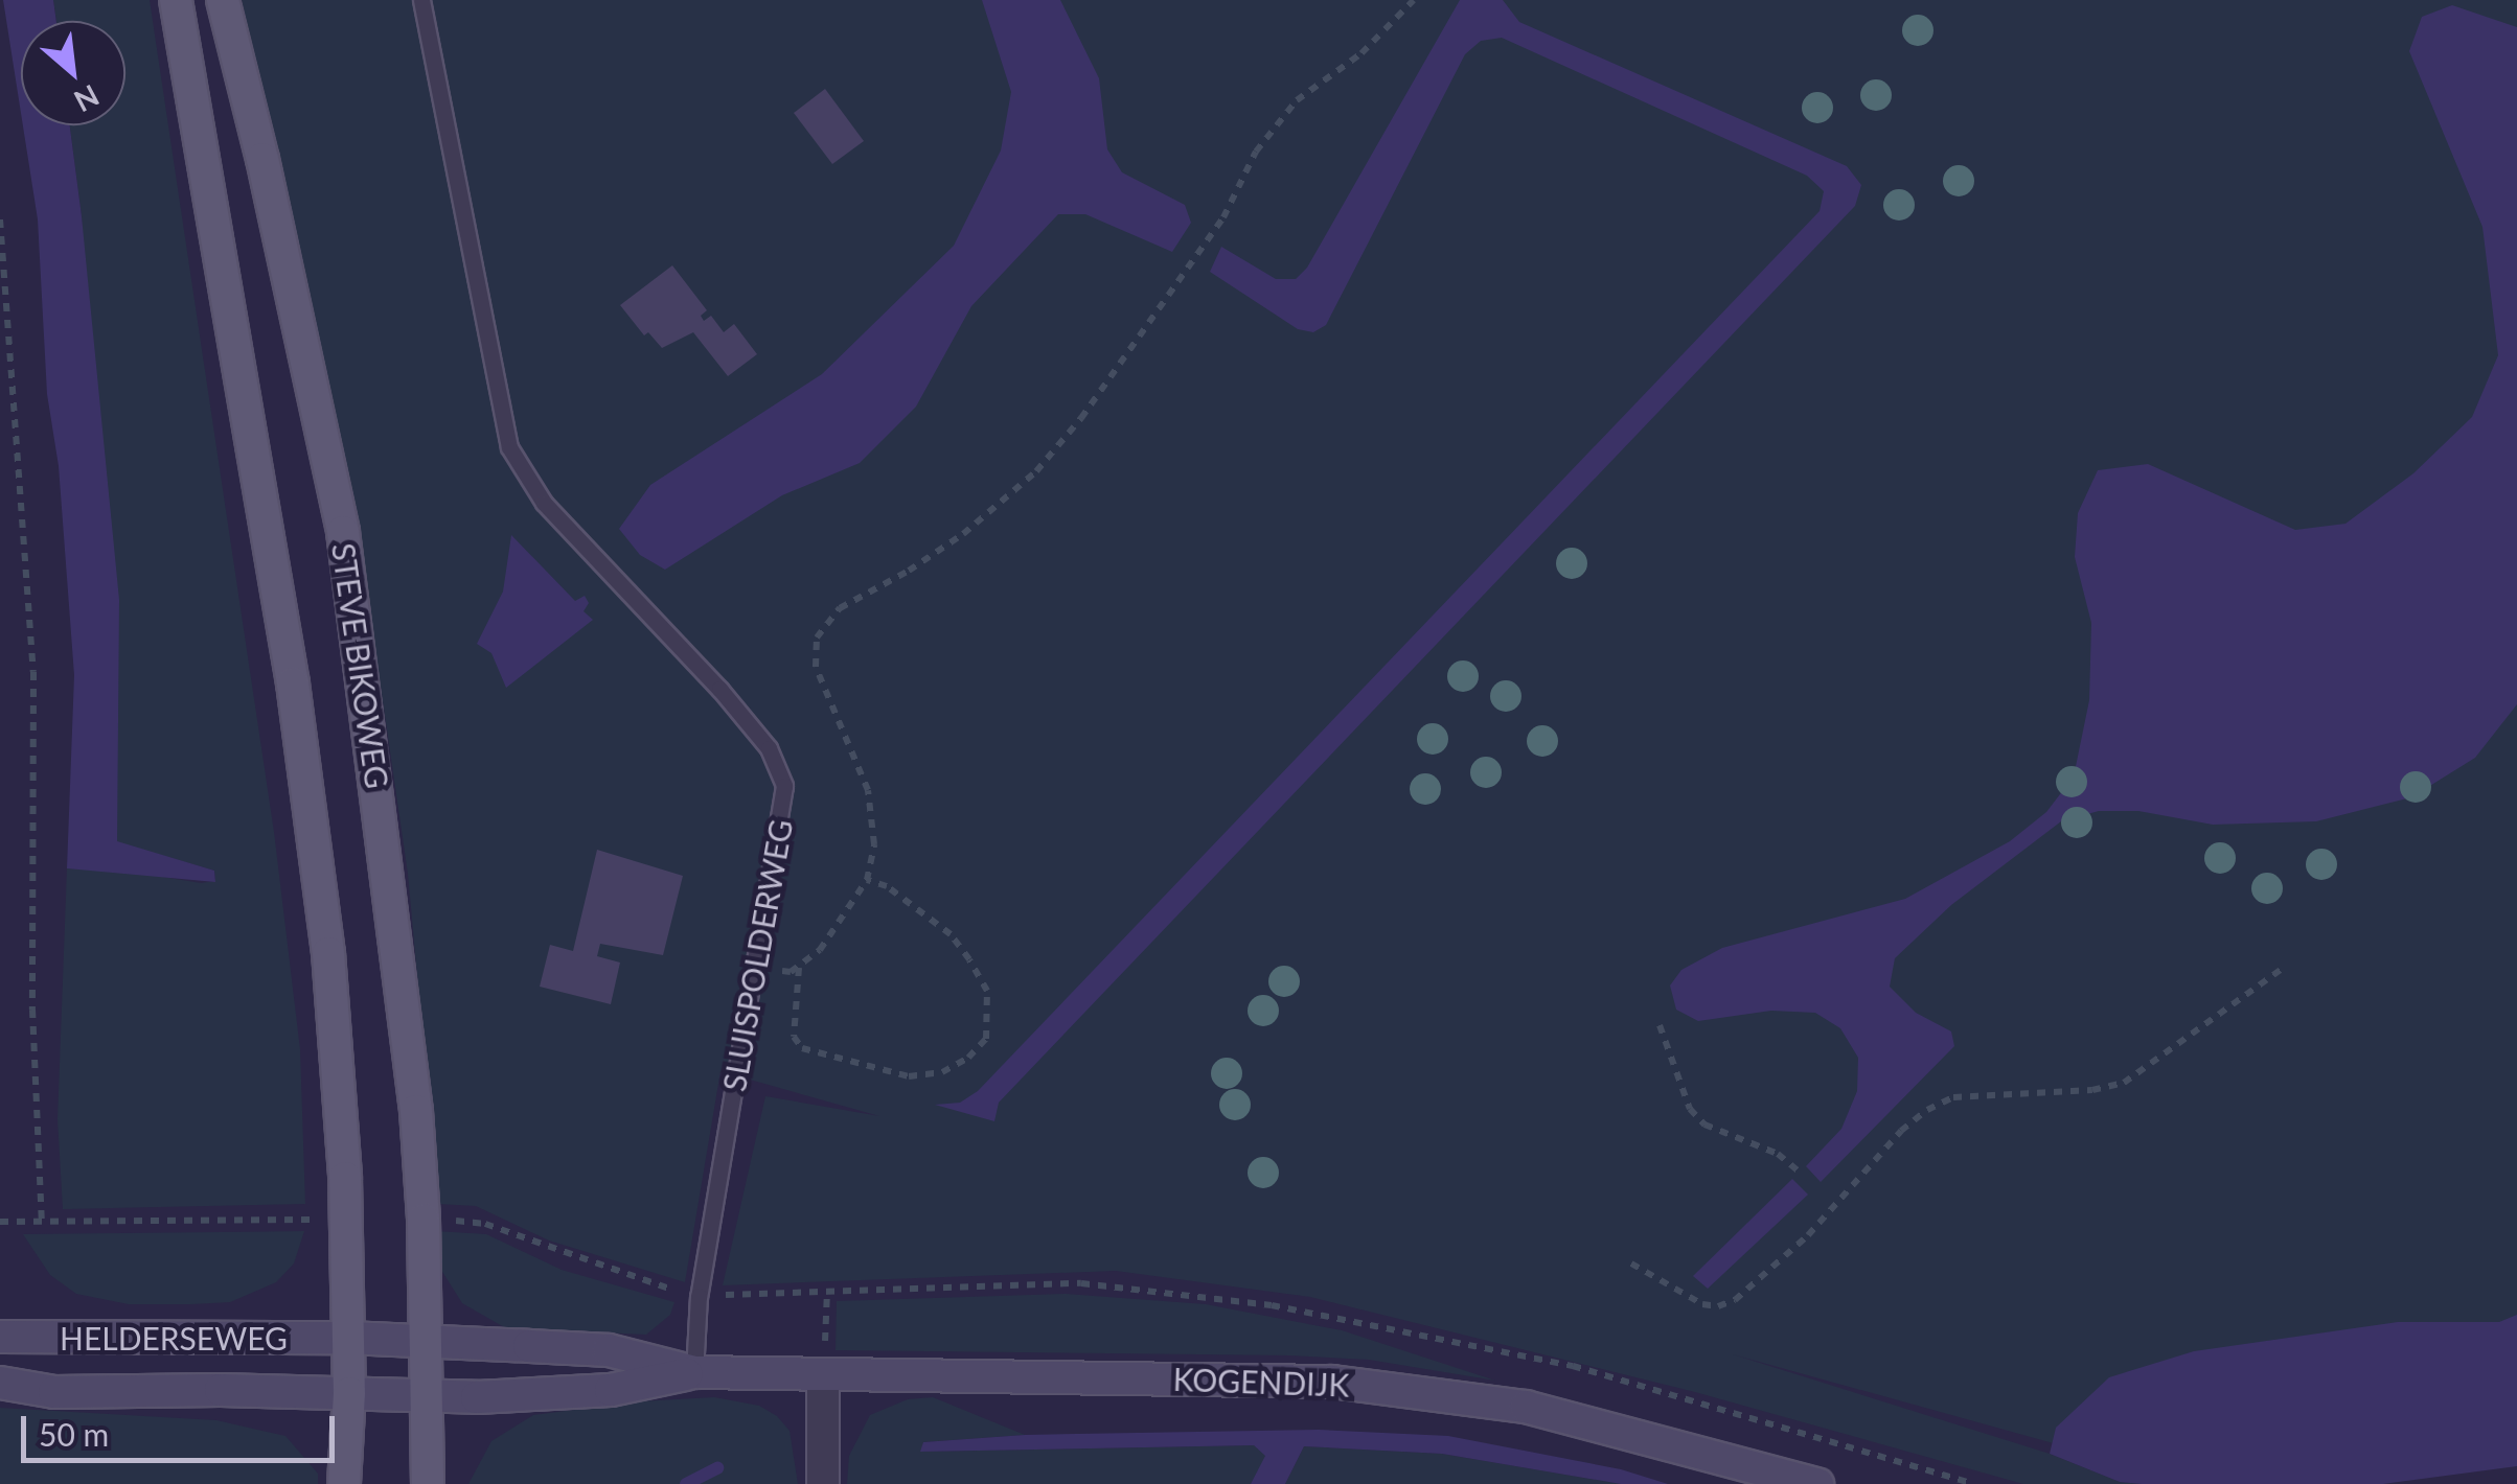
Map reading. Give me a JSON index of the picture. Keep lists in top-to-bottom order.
{
  "streets": {
    "main road": ["STEVE BIKOWEG"],
    "street": ["HELDERSEWEG", "KOGENDIJK"],
    "lane": ["SLUISPOLDERWEG"]
  },
  "crossings": [
    ["SLUISPOLDERWEG", "KOGENDIJK"]
  ],
  "scale_bar": "50 m",
  "north": "bottom right"
}
